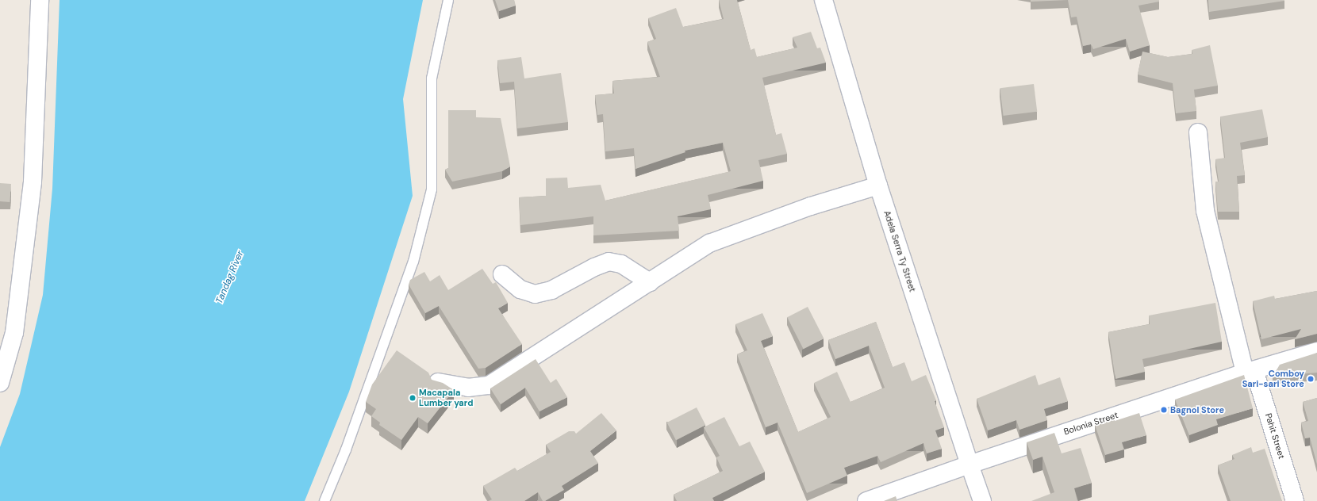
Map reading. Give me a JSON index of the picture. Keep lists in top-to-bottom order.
{
  "streets": {
    "street": ["Adela Serra Ty Street", "Bolonia Street", "Pahit Street"]
  },
  "crossings": [
    ["Adela Serra Ty Street", "Bolonia Street"],
    ["Bolonia Street", "Pahit Street"]
  ],
  "water": ["Tandag River"],
  "places": ["Comboy Sari-sari Store", "Macapala Lumber yard", "Bagnol Store"]
}
